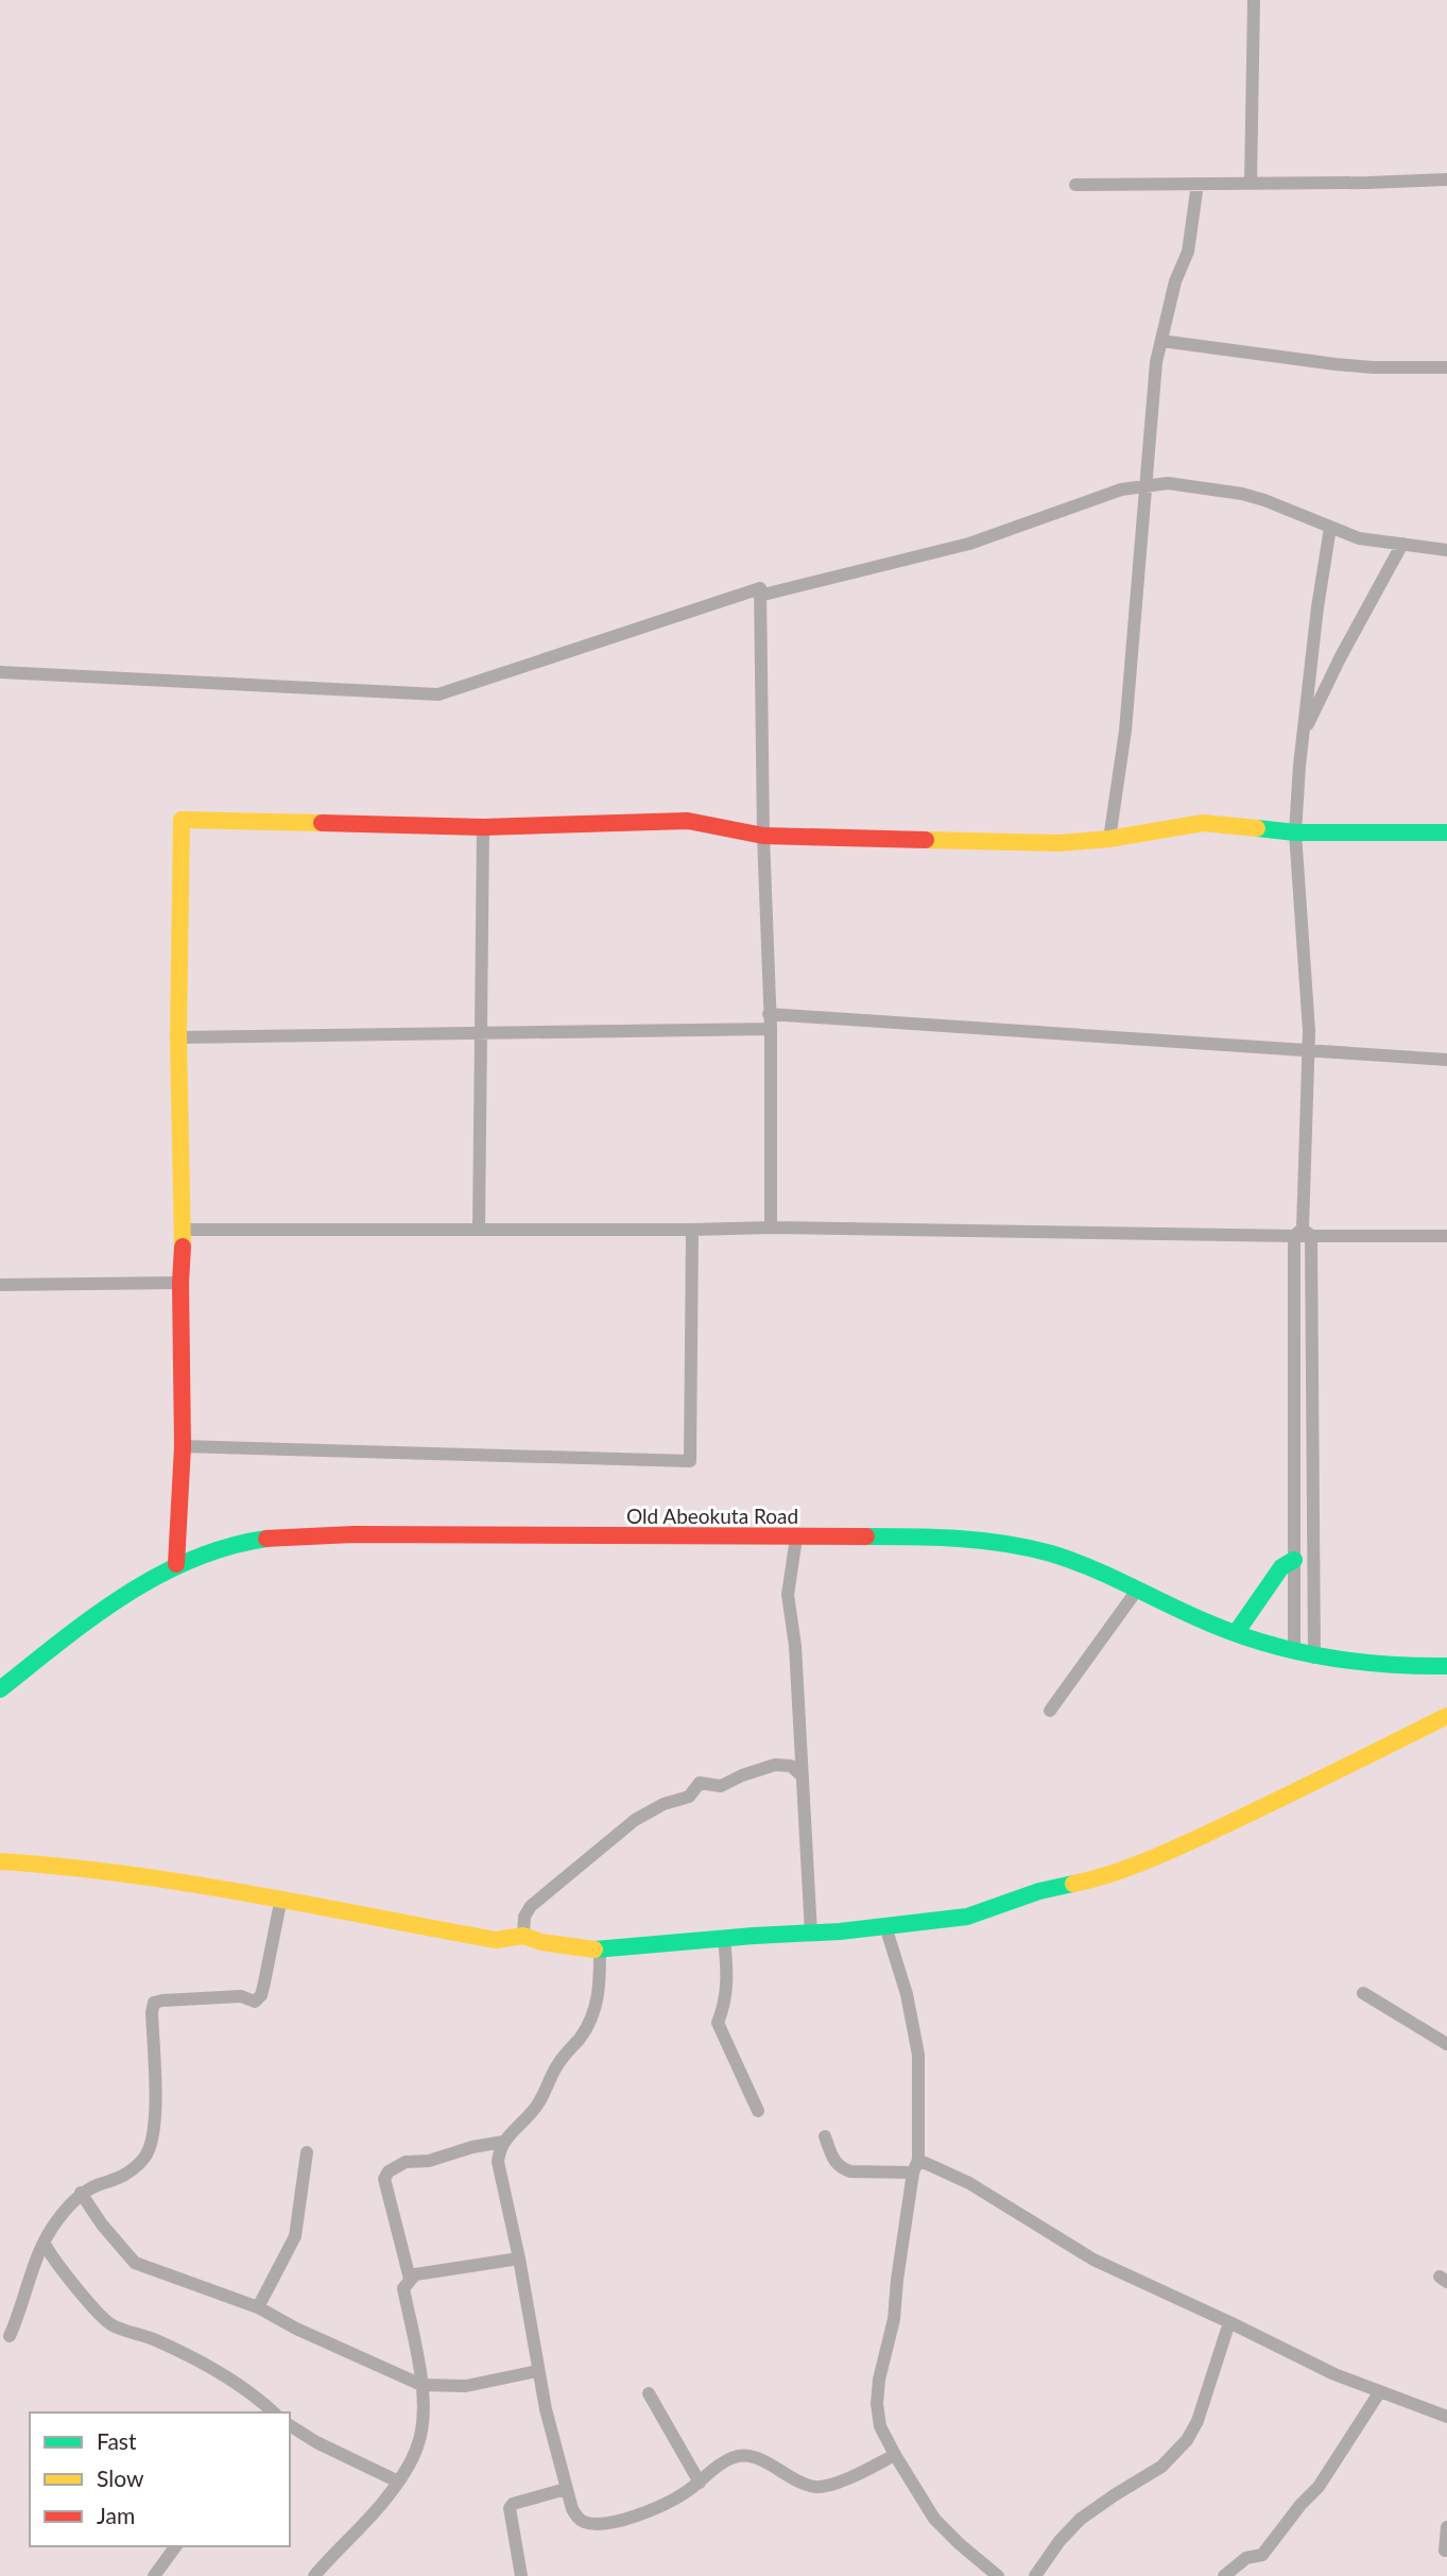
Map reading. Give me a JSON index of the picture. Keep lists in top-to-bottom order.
{
  "streets": {
    "main road": ["Old Abeokuta Road"]
  },
  "legend": ["Fast", "Slow", "Jam"]
}
